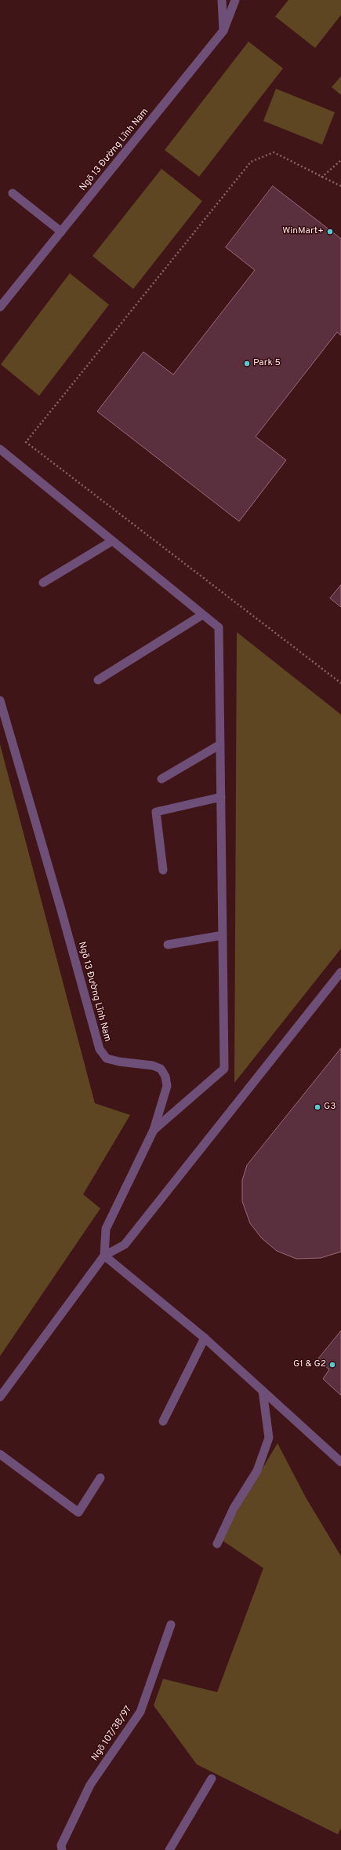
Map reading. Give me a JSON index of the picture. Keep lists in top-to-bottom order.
{
  "streets": {
    "street": ["Ngõ 13 Đường Lĩnh Nam", "Ngõ 107/3B/97"]
  },
  "places": [
    "WinMart+",
    "Park 5",
    "G3",
    "G1 & G2"
  ]
}
